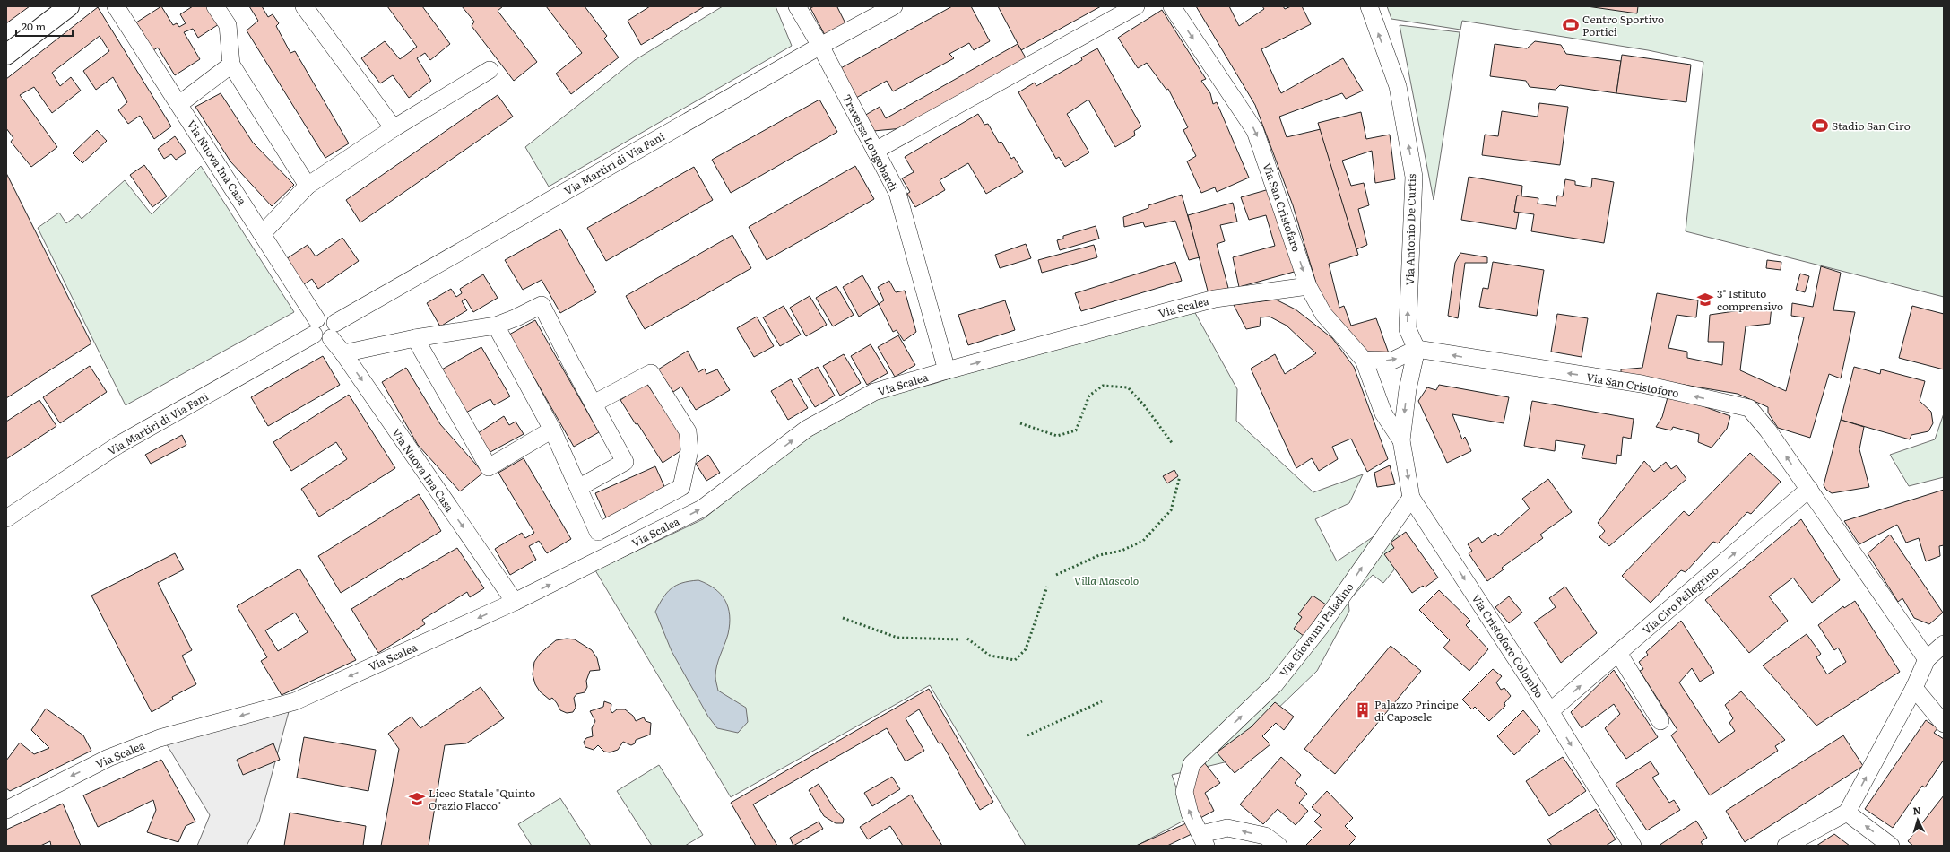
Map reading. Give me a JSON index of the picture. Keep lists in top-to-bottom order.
{
  "streets": {
    "street": [
      "Traversa Longobardi",
      "Via Nuova Ina Casa",
      "Via Martiri di Via Fani",
      "Via San Cristofaro",
      "Via Antonio De Curtis",
      "Via Scalea",
      "Via San Cristoforo",
      "Via Ciro Pellegrino",
      "Via Giovanni Paladino",
      "Via Cristoforo Colombo"
    ]
  },
  "crossings": [
    ["Traversa Longobardi", "Via Martiri di Via Fani"],
    ["Traversa Longobardi", "Via Scalea"],
    ["Via Nuova Ina Casa", "Via Martiri di Via Fani"],
    ["Via Nuova Ina Casa", "Via Scalea"],
    ["Via San Cristofaro", "Via Scalea"],
    ["Via Antonio De Curtis", "Via San Cristoforo"],
    ["Via San Cristoforo", "Via Ciro Pellegrino"],
    ["Via Ciro Pellegrino", "Via Cristoforo Colombo"],
    ["Via Giovanni Paladino", "Via Cristoforo Colombo"]
  ],
  "one_way": [
    "Via San Cristofaro",
    "Via Antonio De Curtis",
    "Via San Cristoforo",
    "Via Ciro Pellegrino",
    "Via Giovanni Paladino",
    "Via Cristoforo Colombo"
  ],
  "parks": ["Villa Mascolo"],
  "places": {
    "sports": ["Centro Sportivo Portici", "Stadio San Ciro"],
    "school or university": ["3° Istituto comprensivo", "Liceo Statale \"Quinto Orazio Flacco\""],
    "building": ["Palazzo Principe di Caposele"]
  },
  "scale_bar": "20 m",
  "north": "top"
}
